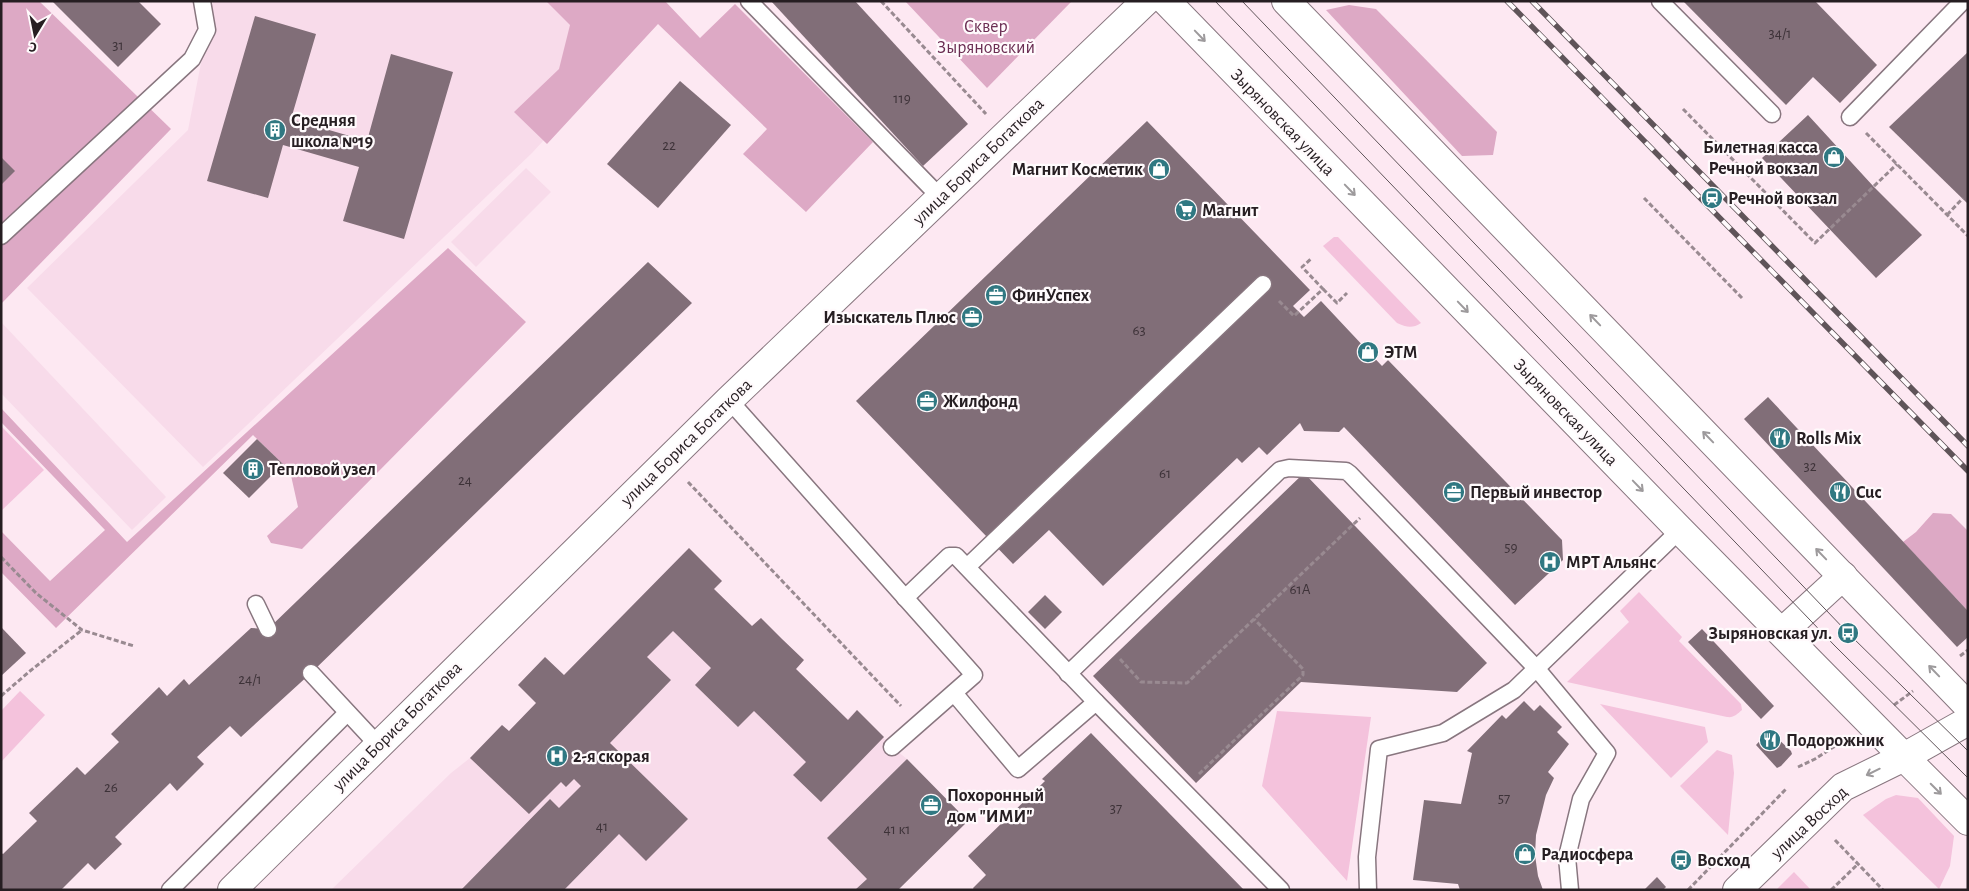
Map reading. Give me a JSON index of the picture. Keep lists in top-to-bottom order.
{
  "streets": {
    "main road": ["Зыряновская улица", "улица Бориса Богаткова", "улица Восход"]
  },
  "crossings": [
    ["Зыряновская улица", "улица Восход"]
  ],
  "one_way": ["улица Восход"],
  "parks": ["Cквер Зыряновский"],
  "places": {
    "building": ["Средняя школа №19", "Тепловой узел"],
    "shop": [
      "Билетная касса Речной вокзал",
      "Магнит Косметик",
      "ЭТМ",
      "Радиосфера"
    ],
    "station": ["Речной вокзал"],
    "supermarket": ["Магнит"],
    "office": [
      "ФинУспех",
      "Изыскатель Плюс",
      "Жилфонд",
      "Первый инвестор",
      "Похоронный дом \"ИМИ\""
    ],
    "restaurant": ["Rolls Mix", "Cuc", "Подорожник"],
    "hospital": ["МРТ Альянс", "2-я скорая"],
    "bus stop": ["Зыряновская ул.", "Восход"]
  },
  "house_numbers": [
    "34/1",
    "31",
    "119",
    "22",
    "63",
    "32",
    "61",
    "24",
    "59",
    "61А",
    "24/1",
    "26",
    "57",
    "37",
    "41",
    "41 к1"
  ],
  "north": "bottom"
}
